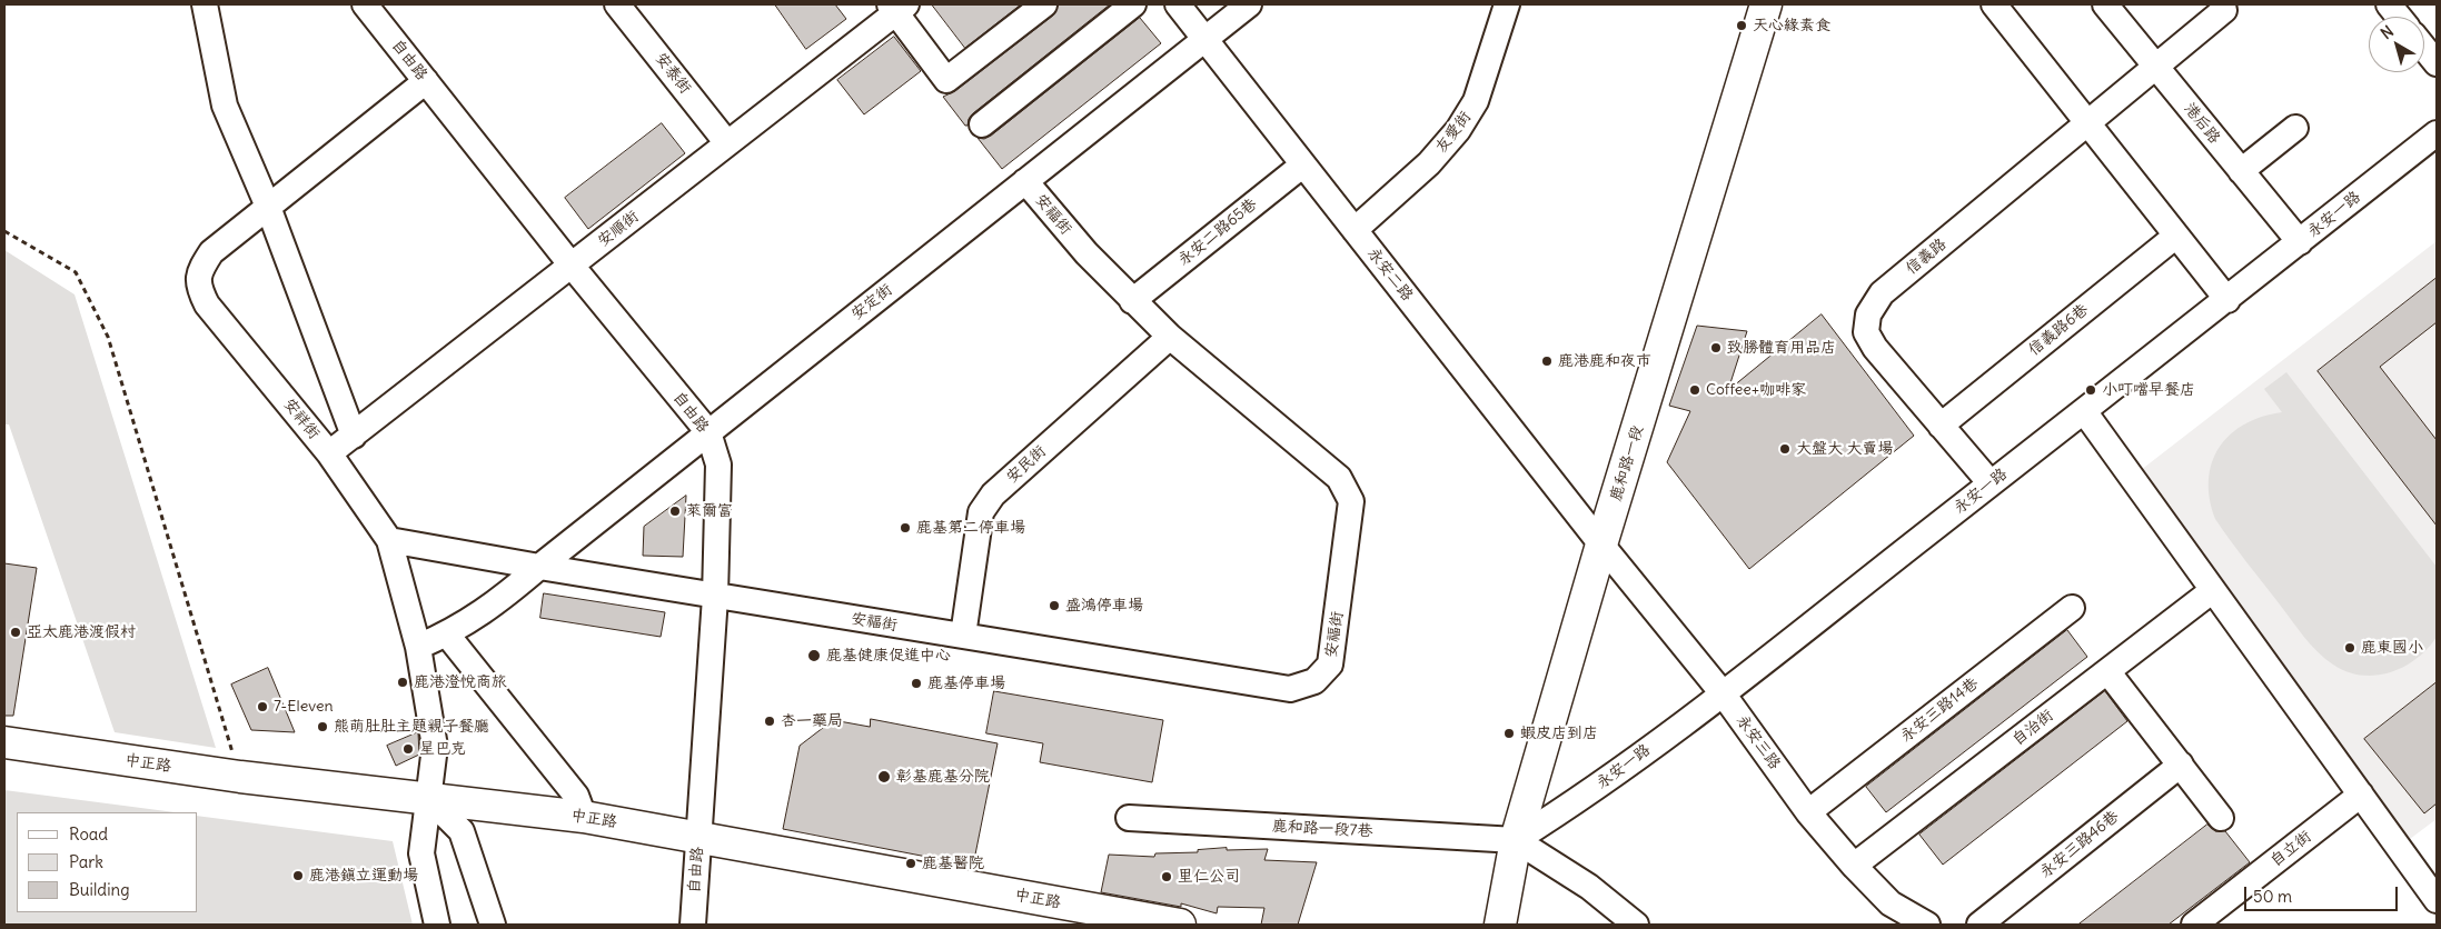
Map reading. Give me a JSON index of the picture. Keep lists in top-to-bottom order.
{
  "streets": {
    "main road": ["鹿和路一段", "中正路"],
    "street": [
      "自由路",
      "安泰街",
      "港后路",
      "友愛街",
      "安福街",
      "永安一路",
      "安順街",
      "永安二路65巷",
      "信義路",
      "永安二路",
      "安定街",
      "信義路6巷",
      "安祥街",
      "安民街",
      "永安三路14巷",
      "自治街",
      "永安三路",
      "鹿和路一段7巷",
      "永安三路46巷",
      "自立街"
    ]
  },
  "crossings": [
    ["自由路", "安福街"],
    ["自由路", "安順街"],
    ["自由路", "安定街"],
    ["自由路", "安祥街"],
    ["自由路", "中正路"],
    ["安泰街", "安順街"],
    ["港后路", "永安一路"],
    ["港后路", "信義路"],
    ["友愛街", "永安二路"],
    ["安福街", "永安二路65巷"],
    ["安福街", "安定街"],
    ["安福街", "安民街"],
    ["永安一路", "信義路"],
    ["永安一路", "鹿和路一段"],
    ["永安一路", "永安三路"],
    ["永安一路", "鹿和路一段7巷"],
    ["安順街", "安祥街"],
    ["永安二路65巷", "永安二路"],
    ["信義路", "信義路6巷"],
    ["永安二路", "安定街"],
    ["永安二路", "鹿和路一段"],
    ["永安二路", "永安三路"],
    ["安定街", "安祥街"],
    ["安祥街", "中正路"],
    ["鹿和路一段", "永安三路"],
    ["鹿和路一段", "鹿和路一段7巷"],
    ["永安三路14巷", "永安三路"],
    ["自治街", "永安三路"]
  ],
  "places": [
    "天心緣素食",
    "致勝體育用品店",
    "鹿港鹿和夜市",
    "Coffee+咖啡家",
    "小叮噹早餐店",
    "大盤大 大賣場",
    "萊爾富",
    "鹿基第二停車場",
    "盛鴻停車場",
    "亞太鹿港渡假村",
    "鹿東國小",
    "鹿基健康促進中心",
    "鹿港澄悅商旅",
    "鹿基停車場",
    "7-Eleven",
    "杏一藥局",
    "熊萌肚肚主題親子餐廳",
    "蝦皮店到店",
    "星巴克",
    "彰基鹿基分院",
    "鹿基醫院",
    "鹿港鎮立運動場",
    "里仁公司"
  ],
  "legend": ["Road", "Park", "Building"],
  "scale_bar": "50 m",
  "north": "top left"
}
